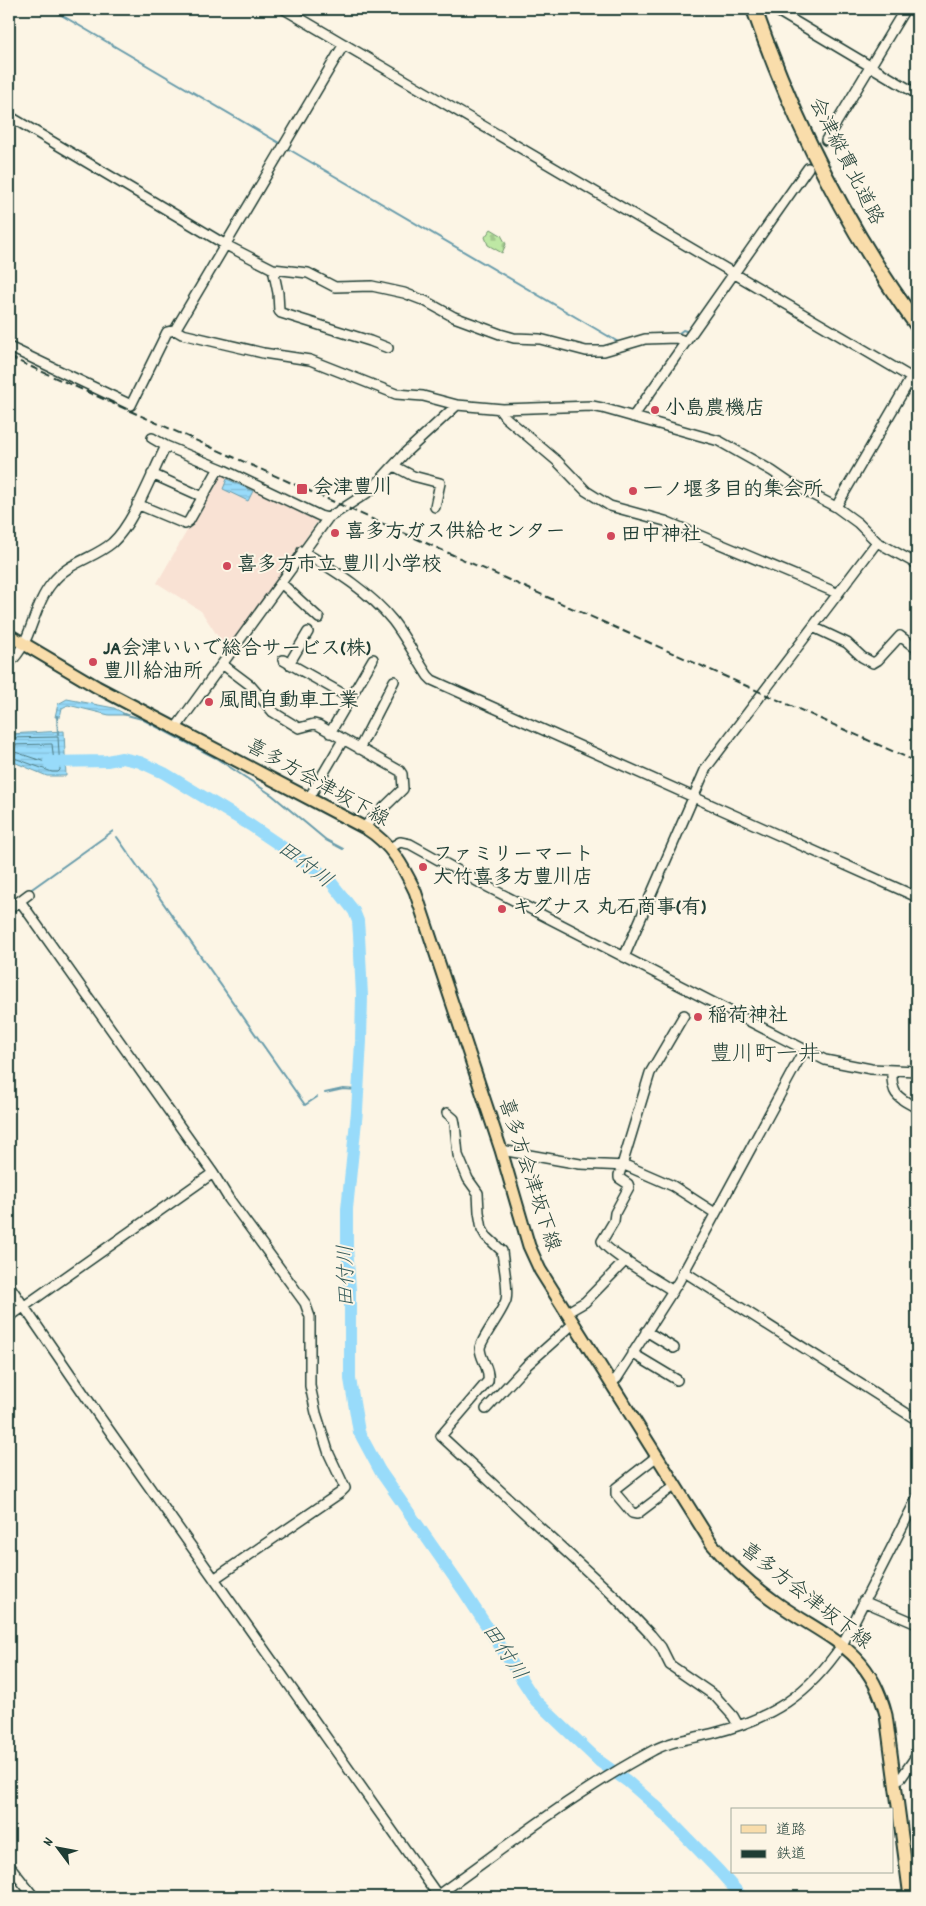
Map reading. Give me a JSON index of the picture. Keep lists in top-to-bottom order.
{
  "streets": {
    "highway": ["会津縦貫北道路"],
    "main road": ["喜多方会津坂下線"]
  },
  "districts": ["豊川町一井"],
  "water": ["田付川"],
  "places": {
    "other": [
      "小島農機店",
      "一ノ堰多目的集会所",
      "喜多方ガス供給センター",
      "田中神社",
      "喜多方市立 豊川小学校",
      "JA会津いいで総合サービス(株) 豊川給油所",
      "風間自動車工業",
      "ファミリーマート 大竹喜多方豊川店",
      "キグナス 丸石商事(有)",
      "稲荷神社"
    ],
    "transit": ["会津豊川"]
  },
  "legend": ["道路", "鉄道"],
  "north": "top left"
}
